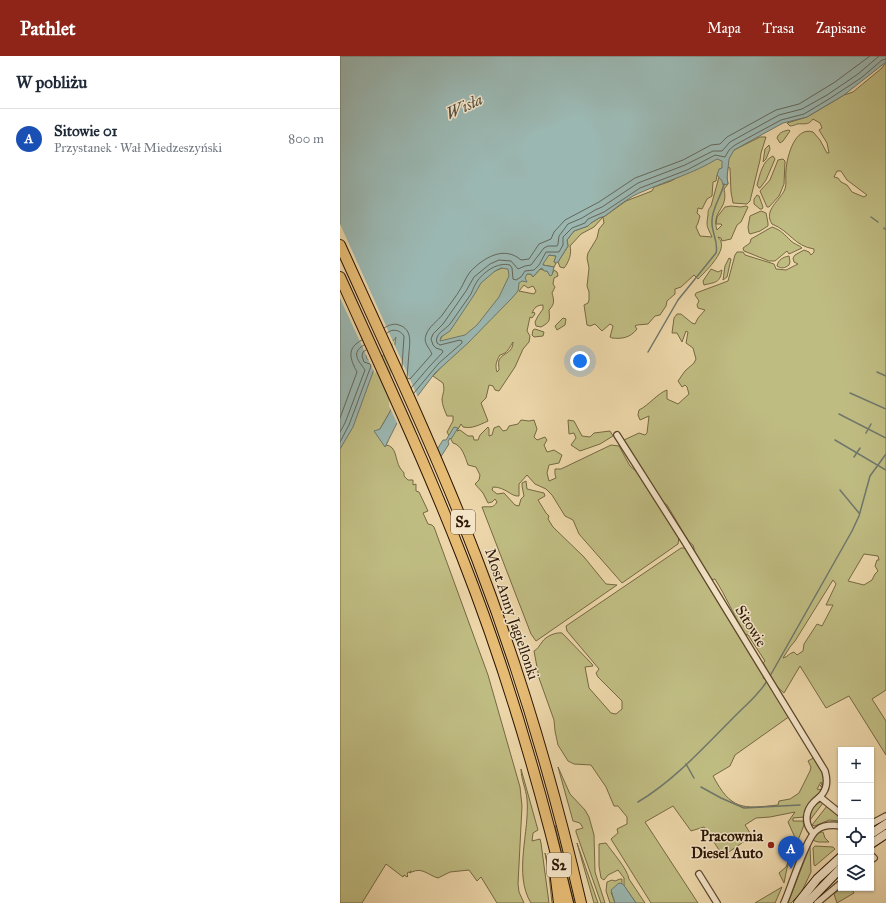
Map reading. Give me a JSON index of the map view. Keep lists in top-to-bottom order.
{
  "streets": {
    "highway": ["S2", "Most Anny Jagiellonki"],
    "street": ["Sitowie"]
  },
  "crossings": [
    ["S2", "Most Anny Jagiellonki"]
  ],
  "water": ["Wisła"],
  "places": ["Pracownia Diesel Auto"],
  "page": {
    "header": "Pathlet",
    "nav": ["Mapa", "Trasa", "Zapisane"],
    "heading": "W pobliżu",
    "list": [
      {
        "mark": "A",
        "name": "Sitowie 01",
        "note": "Przystanek · Wał Miedzeszyński",
        "value": "800 m"
      }
    ],
    "map_buttons": ["+", "−"],
    "pins": "A"
  }
}
